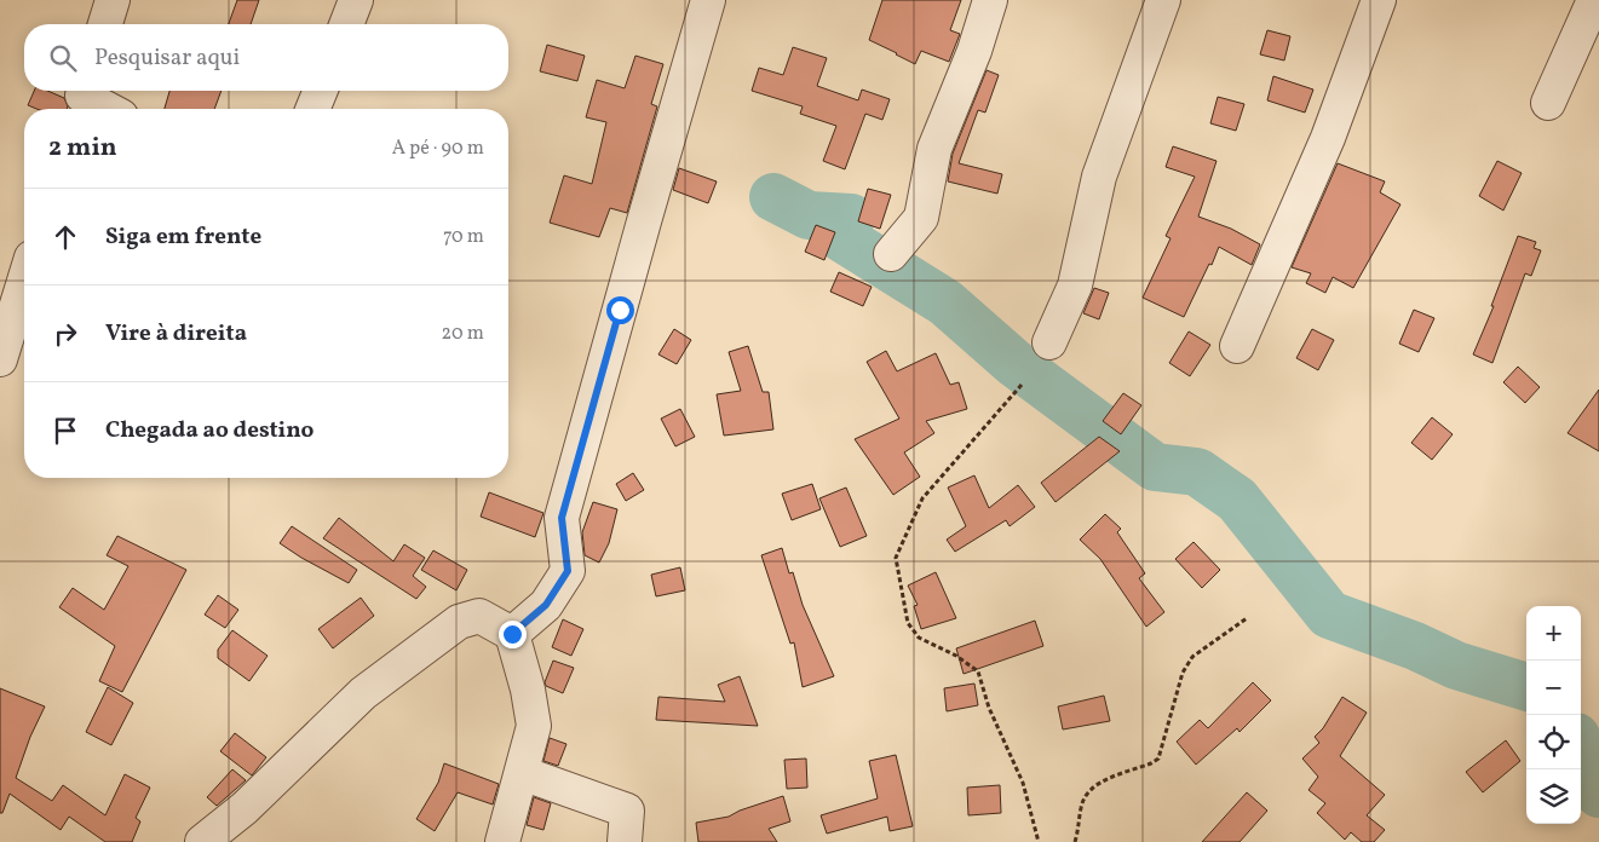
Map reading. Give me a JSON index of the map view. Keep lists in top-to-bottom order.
{
  "page": {
    "search": "Pesquisar aqui",
    "heading": ["2 min", "A pé · 90 m"],
    "list": [
      ["Siga em frente", "70 m"],
      ["Vire à direita", "20 m"],
      "Chegada ao destino"
    ],
    "map_buttons": ["+", "−"]
  }
}
